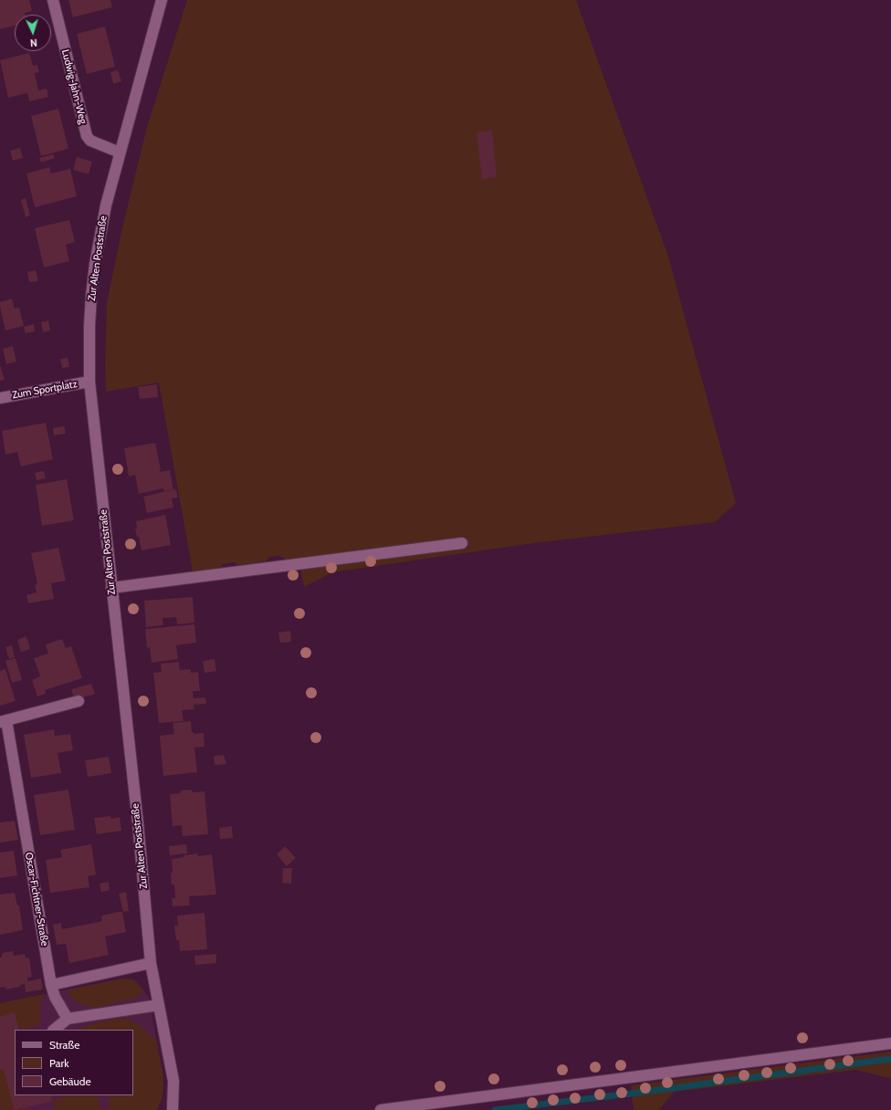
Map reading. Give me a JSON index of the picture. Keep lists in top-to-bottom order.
{
  "streets": {
    "street": [
      "Ludwig-Jahn-Weg",
      "Zur Alten Poststraße",
      "Zum Sportplatz",
      "Oscar-Fichtner-Straße"
    ]
  },
  "crossings": [
    ["Ludwig-Jahn-Weg", "Zur Alten Poststraße"],
    ["Zur Alten Poststraße", "Zum Sportplatz"]
  ],
  "legend": ["Straße", "Park", "Gebäude"],
  "north": "bottom"
}
